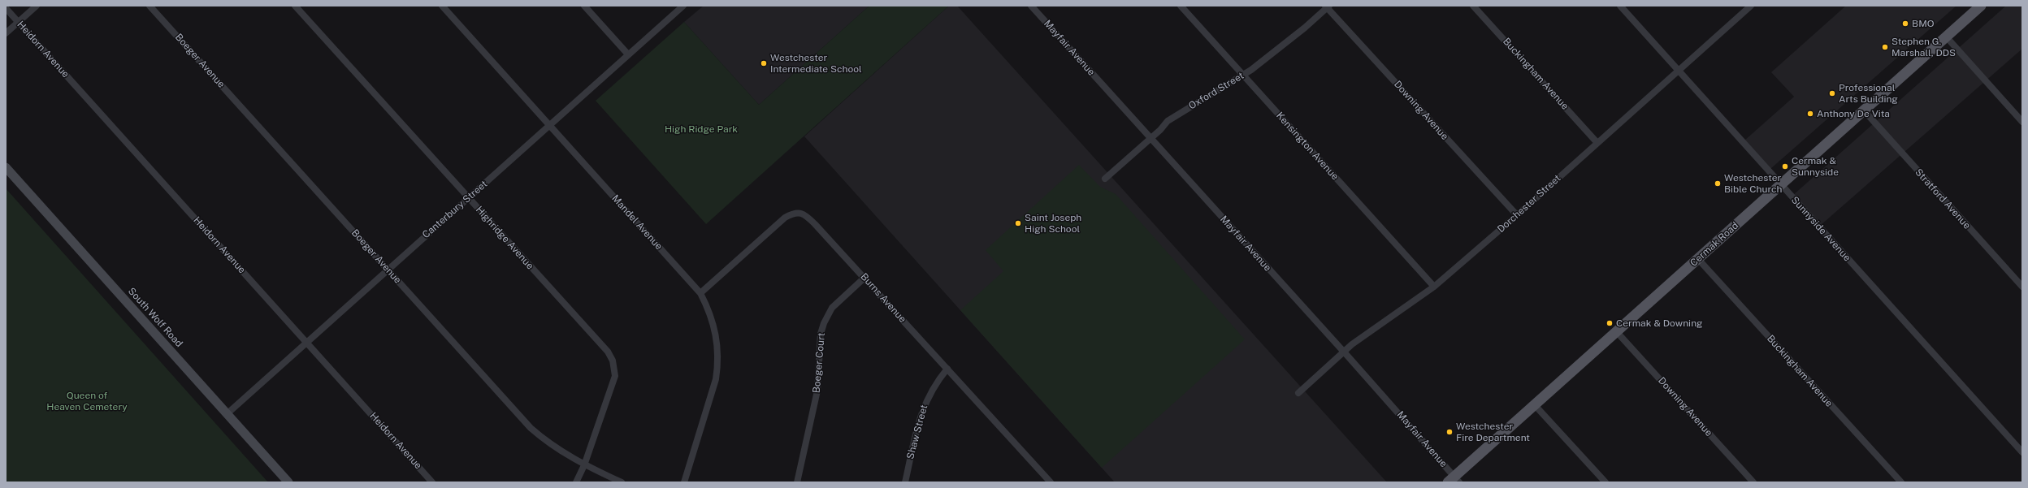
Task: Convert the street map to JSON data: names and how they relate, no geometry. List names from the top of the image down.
{
  "streets": {
    "main road": ["Cermak Road", "South Wolf Road"],
    "street": [
      "Mayfair Avenue",
      "Heidorn Avenue",
      "Boeger Avenue",
      "Buckingham Avenue",
      "Oxford Street",
      "Downing Avenue",
      "Kensington Avenue",
      "Stratford Avenue",
      "Dorchester Street",
      "Canterbury Street",
      "Mandel Avenue",
      "Sunnyside Avenue",
      "Highridge Avenue",
      "Burns Avenue",
      "Boeger Court",
      "Shaw Street"
    ]
  },
  "crossings": [
    ["Mayfair Avenue", "Oxford Street"],
    ["Mayfair Avenue", "Dorchester Street"],
    ["Mayfair Avenue", "Cermak Road"],
    ["Heidorn Avenue", "Canterbury Street"],
    ["Boeger Avenue", "Canterbury Street"],
    ["Boeger Avenue", "Highridge Avenue"],
    ["Buckingham Avenue", "Dorchester Street"],
    ["Buckingham Avenue", "Cermak Road"],
    ["Oxford Street", "Downing Avenue"],
    ["Oxford Street", "Kensington Avenue"],
    ["Downing Avenue", "Dorchester Street"],
    ["Downing Avenue", "Cermak Road"],
    ["Kensington Avenue", "Dorchester Street"],
    ["Stratford Avenue", "Cermak Road"],
    ["Dorchester Street", "Sunnyside Avenue"],
    ["Canterbury Street", "Mandel Avenue"],
    ["Canterbury Street", "Highridge Avenue"],
    ["Canterbury Street", "South Wolf Road"],
    ["Mandel Avenue", "Burns Avenue"],
    ["Sunnyside Avenue", "Cermak Road"],
    ["Burns Avenue", "Boeger Court"],
    ["Burns Avenue", "Shaw Street"]
  ],
  "parks": ["High Ridge Park", "Queen of Heaven Cemetery"],
  "places": [
    "BMO",
    "Stephen G. Marshall, DDS",
    "Westchester Intermediate School",
    "Professional Arts Building",
    "Anthony De Vita",
    "Cermak & Sunnyside",
    "Westchester Bible Church",
    "Saint Joseph High School",
    "Cermak & Downing",
    "Westchester Fire Department"
  ]
}
